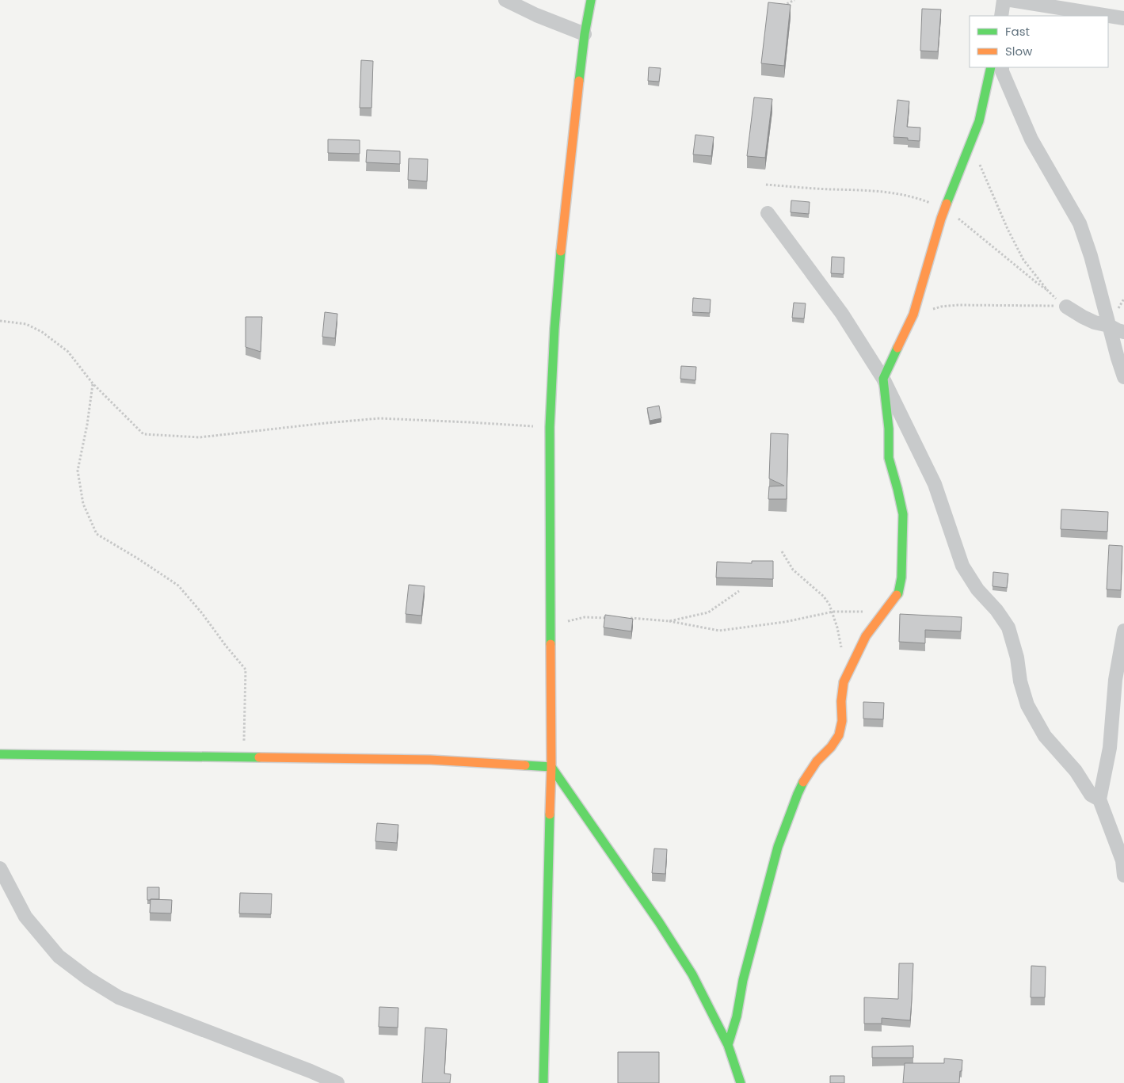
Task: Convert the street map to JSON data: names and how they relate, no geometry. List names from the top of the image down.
{
  "legend": ["Fast", "Slow"]
}
